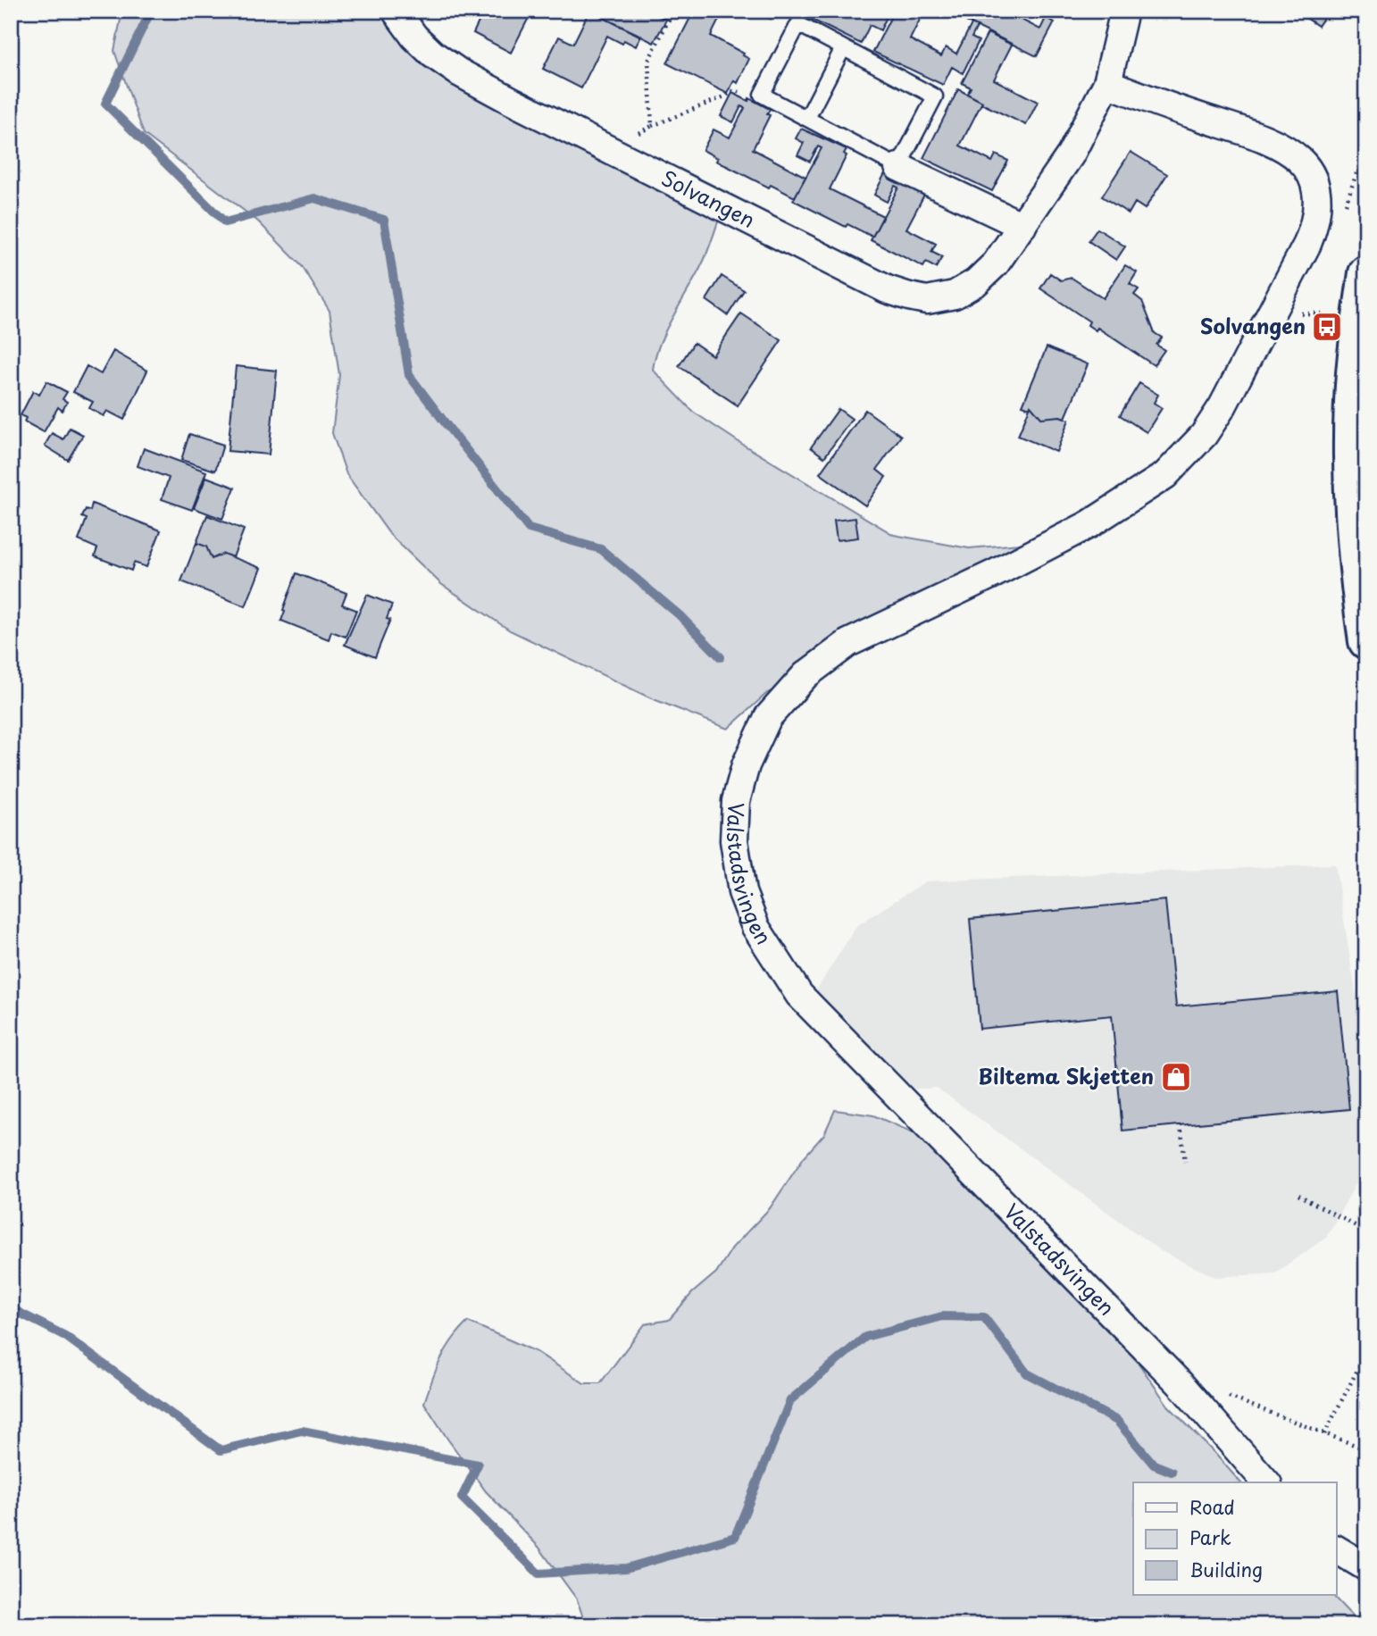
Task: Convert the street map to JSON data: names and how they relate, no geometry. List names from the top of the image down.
{
  "streets": {
    "street": ["Solvangen", "Valstadsvingen"]
  },
  "crossings": [
    ["Solvangen", "Valstadsvingen"]
  ],
  "places": {
    "bus stop": ["Solvangen"],
    "shop": ["Biltema Skjetten"]
  },
  "legend": ["Road", "Park", "Building"]
}
